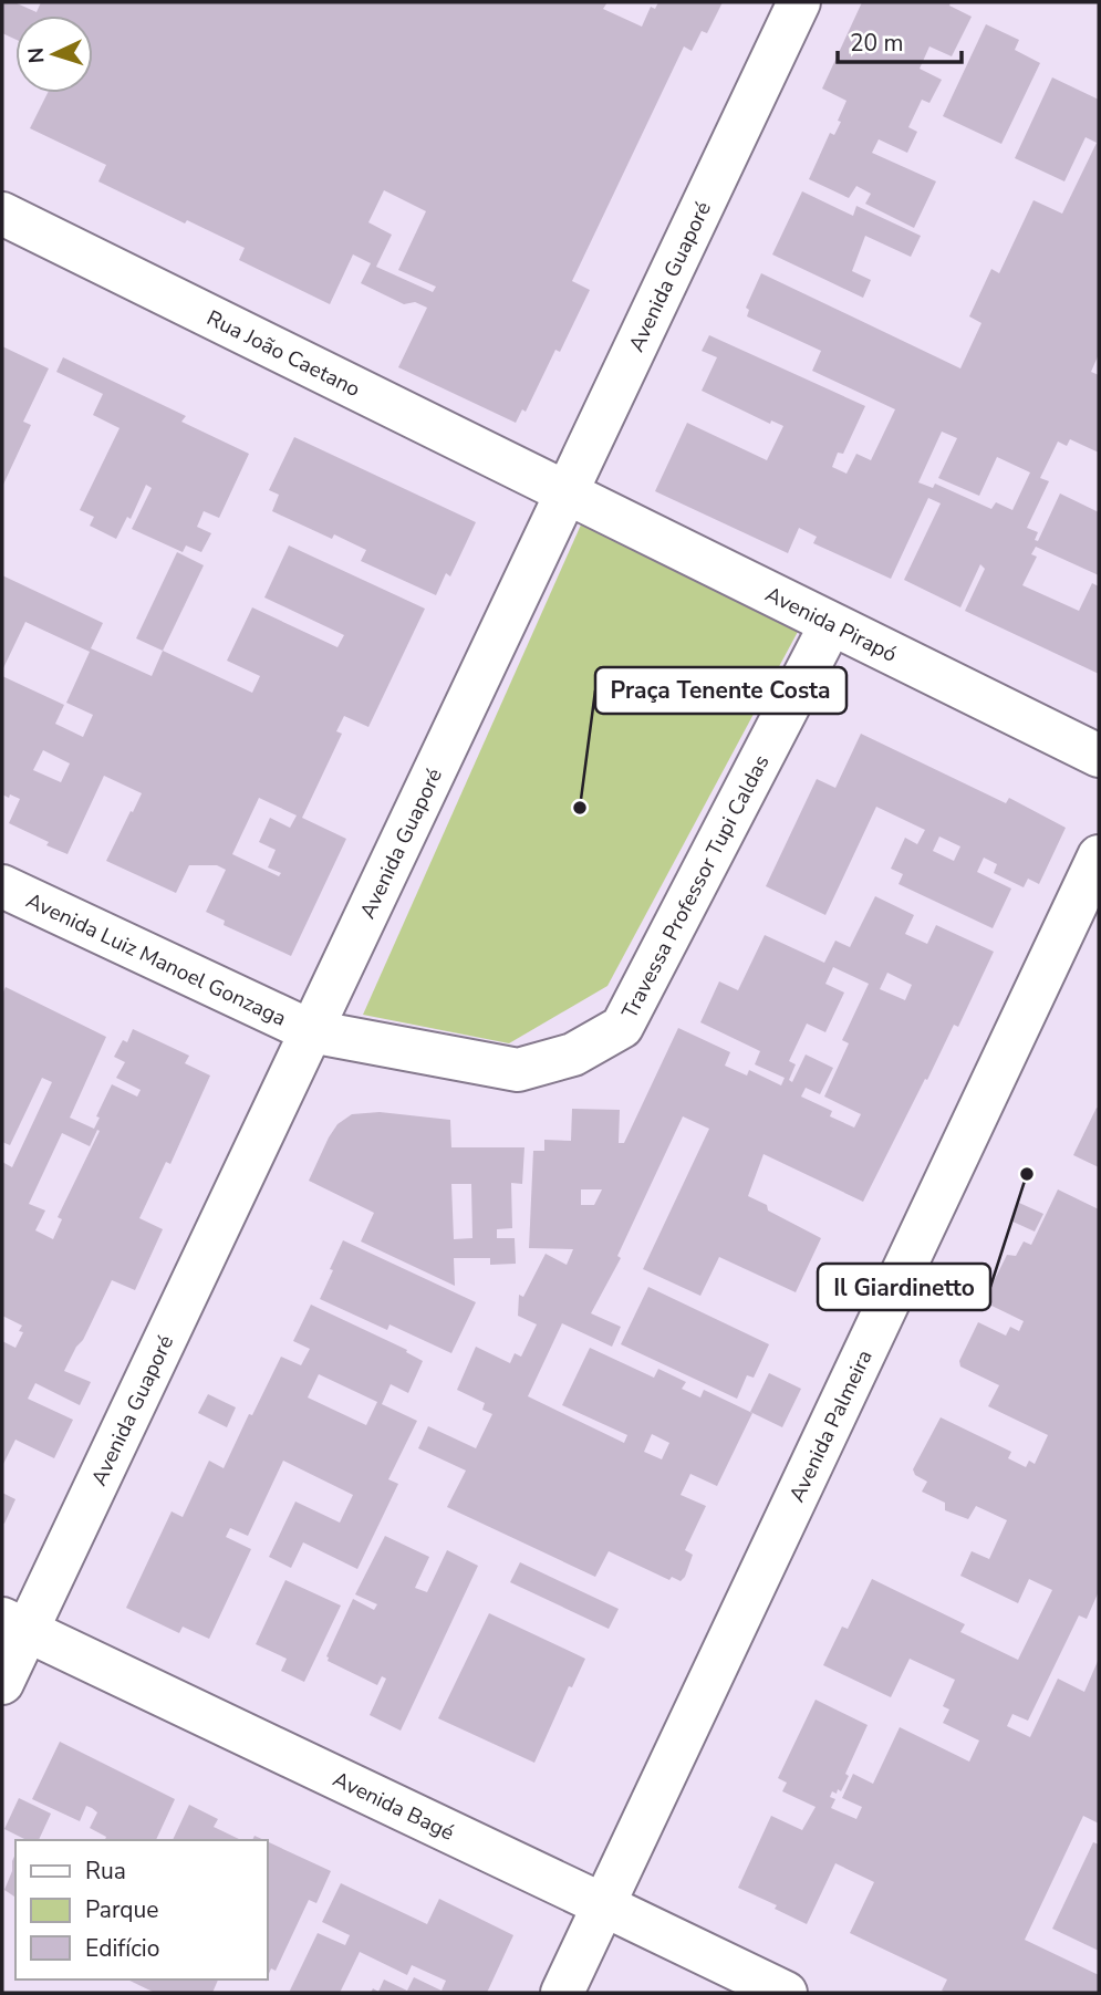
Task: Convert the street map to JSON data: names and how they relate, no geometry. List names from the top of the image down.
{
  "streets": {
    "street": [
      "Avenida Guaporé",
      "Rua João Caetano",
      "Avenida Pirapó",
      "Travessa Professor Tupi Caldas",
      "Avenida Luiz Manoel Gonzaga",
      "Avenida Palmeira",
      "Avenida Bagé"
    ]
  },
  "crossings": [
    ["Avenida Guaporé", "Rua João Caetano"],
    ["Avenida Guaporé", "Avenida Pirapó"],
    ["Avenida Guaporé", "Travessa Professor Tupi Caldas"],
    ["Avenida Guaporé", "Avenida Luiz Manoel Gonzaga"],
    ["Avenida Guaporé", "Avenida Bagé"],
    ["Rua João Caetano", "Avenida Pirapó"],
    ["Avenida Pirapó", "Travessa Professor Tupi Caldas"],
    ["Travessa Professor Tupi Caldas", "Avenida Luiz Manoel Gonzaga"],
    ["Avenida Palmeira", "Avenida Bagé"]
  ],
  "places": ["Praça Tenente Costa", "Il Giardinetto"],
  "legend": ["Rua", "Parque", "Edifício"],
  "scale_bar": "20 m",
  "north": "left"
}
